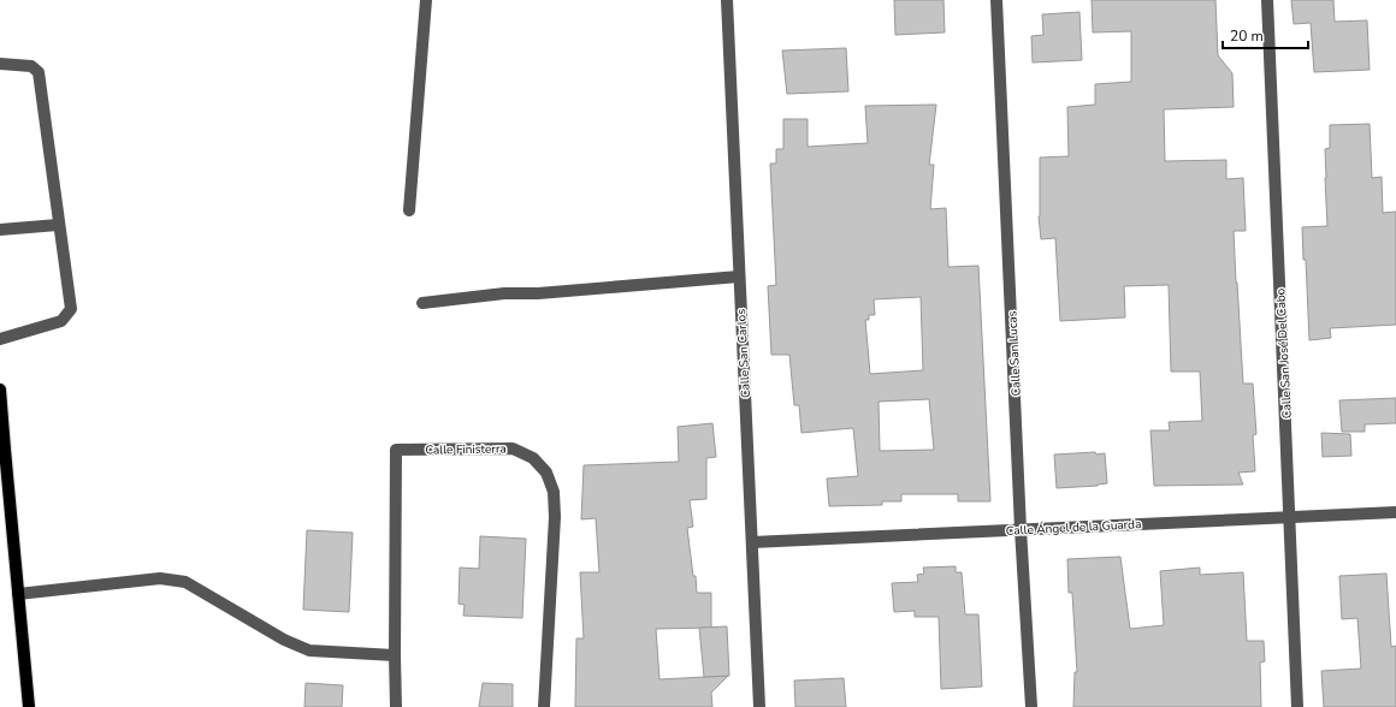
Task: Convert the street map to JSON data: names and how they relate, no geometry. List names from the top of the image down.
{
  "streets": {
    "street": [
      "Calle San Carlos",
      "Calle San Lucas",
      "Calle San José Del Cabo",
      "Calle Finisterra",
      "Calle Ángel de la Guarda"
    ]
  },
  "crossings": [
    ["Calle San Carlos", "Calle Ángel de la Guarda"],
    ["Calle San Lucas", "Calle Ángel de la Guarda"],
    ["Calle San José Del Cabo", "Calle Ángel de la Guarda"]
  ],
  "scale_bar": "20 m"
}
